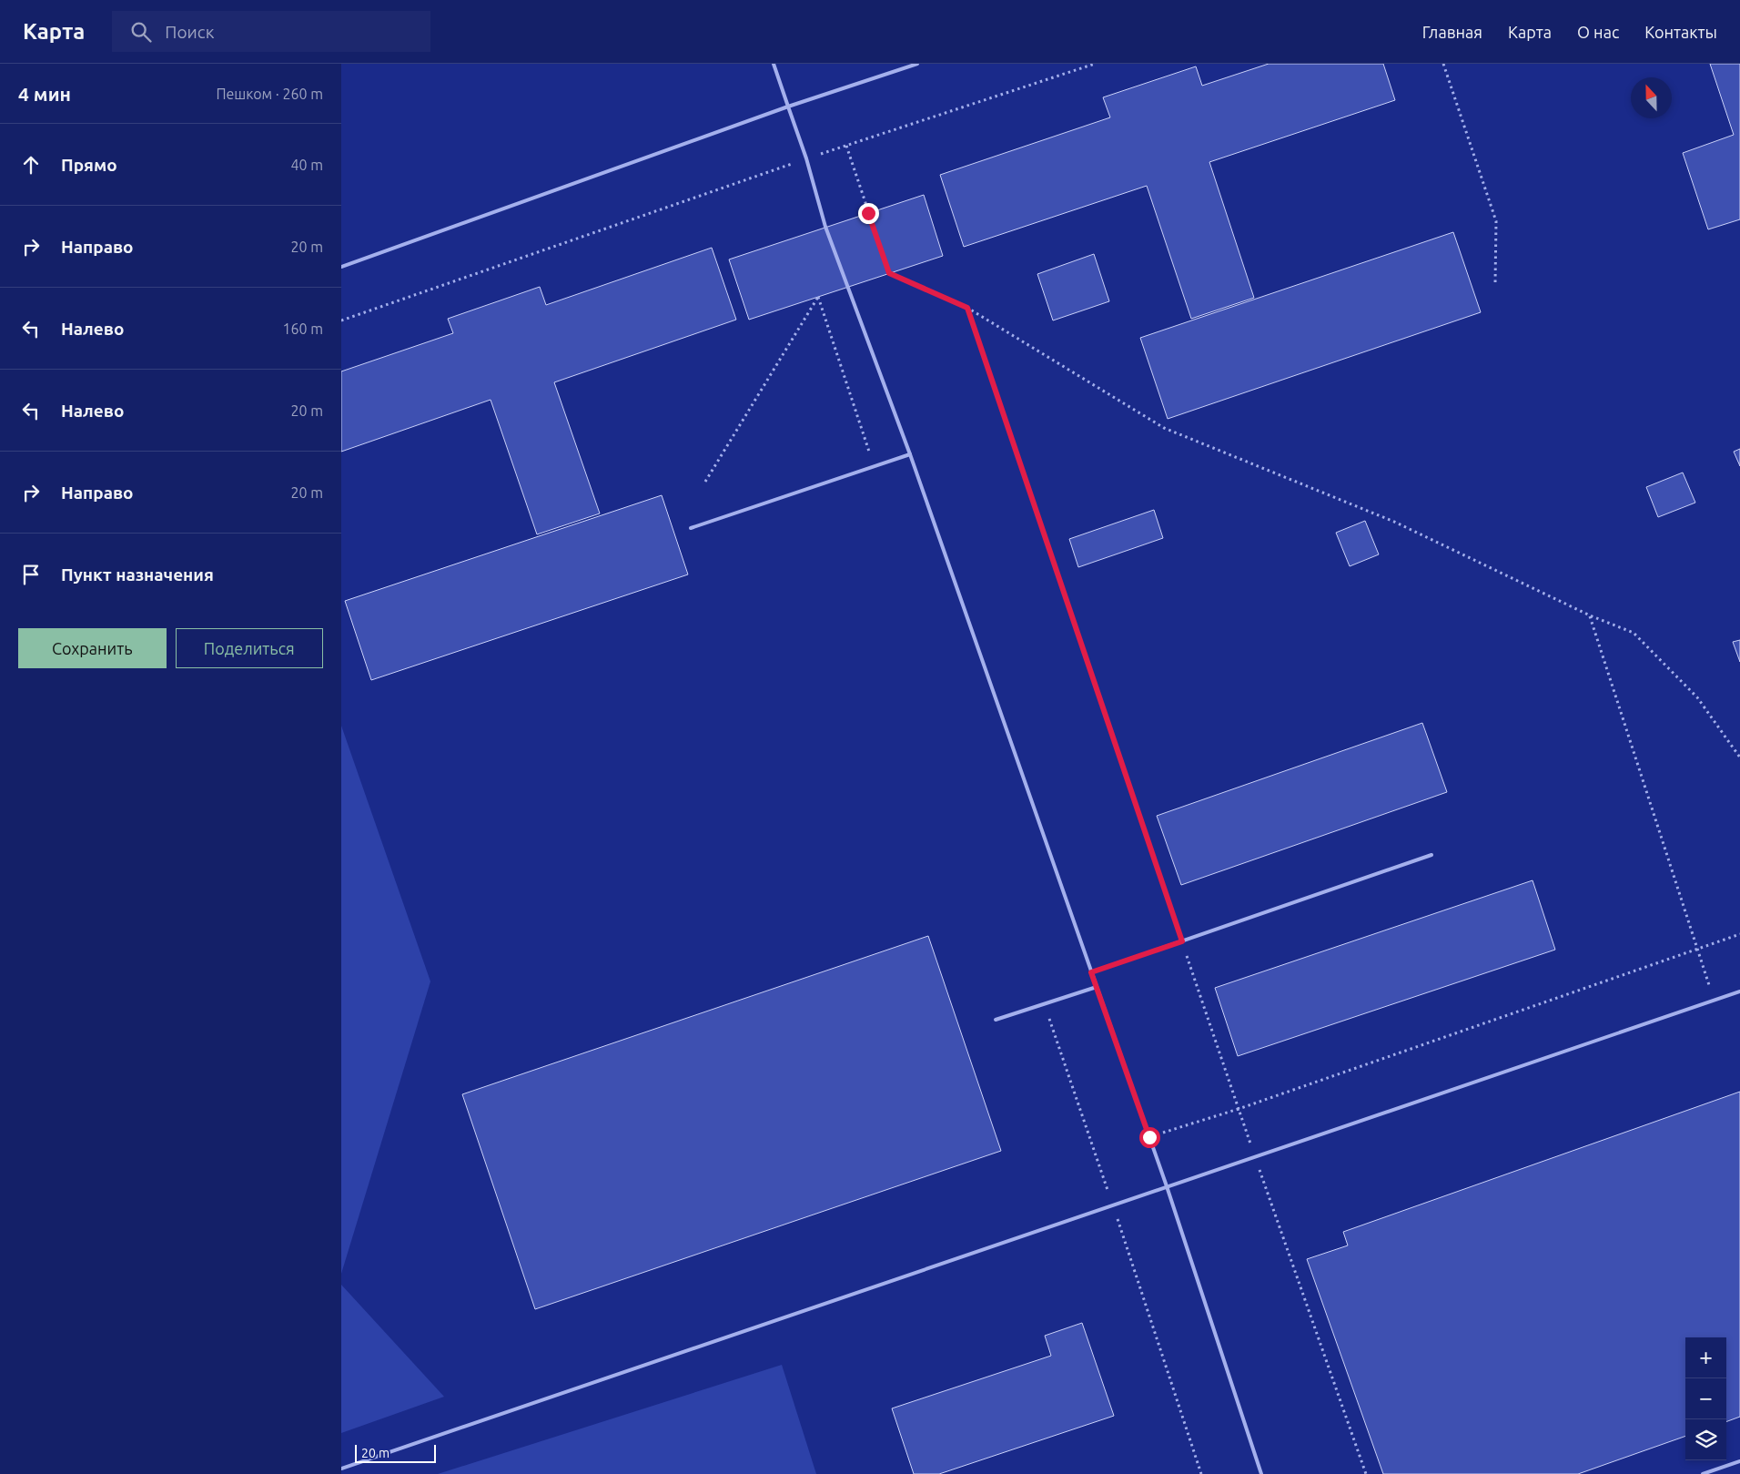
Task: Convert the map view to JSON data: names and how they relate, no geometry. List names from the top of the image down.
{
  "scale_bar": "20 m",
  "north": "top",
  "page": {
    "header": "Карта",
    "search": "Поиск",
    "nav": [
      "Главная",
      "Карта",
      "О нас",
      "Контакты"
    ],
    "heading": ["4 мин", "Пешком · 260 m"],
    "list": [
      ["Прямо", "40 m"],
      ["Направо", "20 m"],
      ["Налево", "160 m"],
      ["Налево", "20 m"],
      ["Направо", "20 m"],
      "Пункт назначения"
    ],
    "buttons": ["Сохранить", "Поделиться"],
    "map_buttons": ["+", "−"],
    "scale": "20 m"
  }
}
